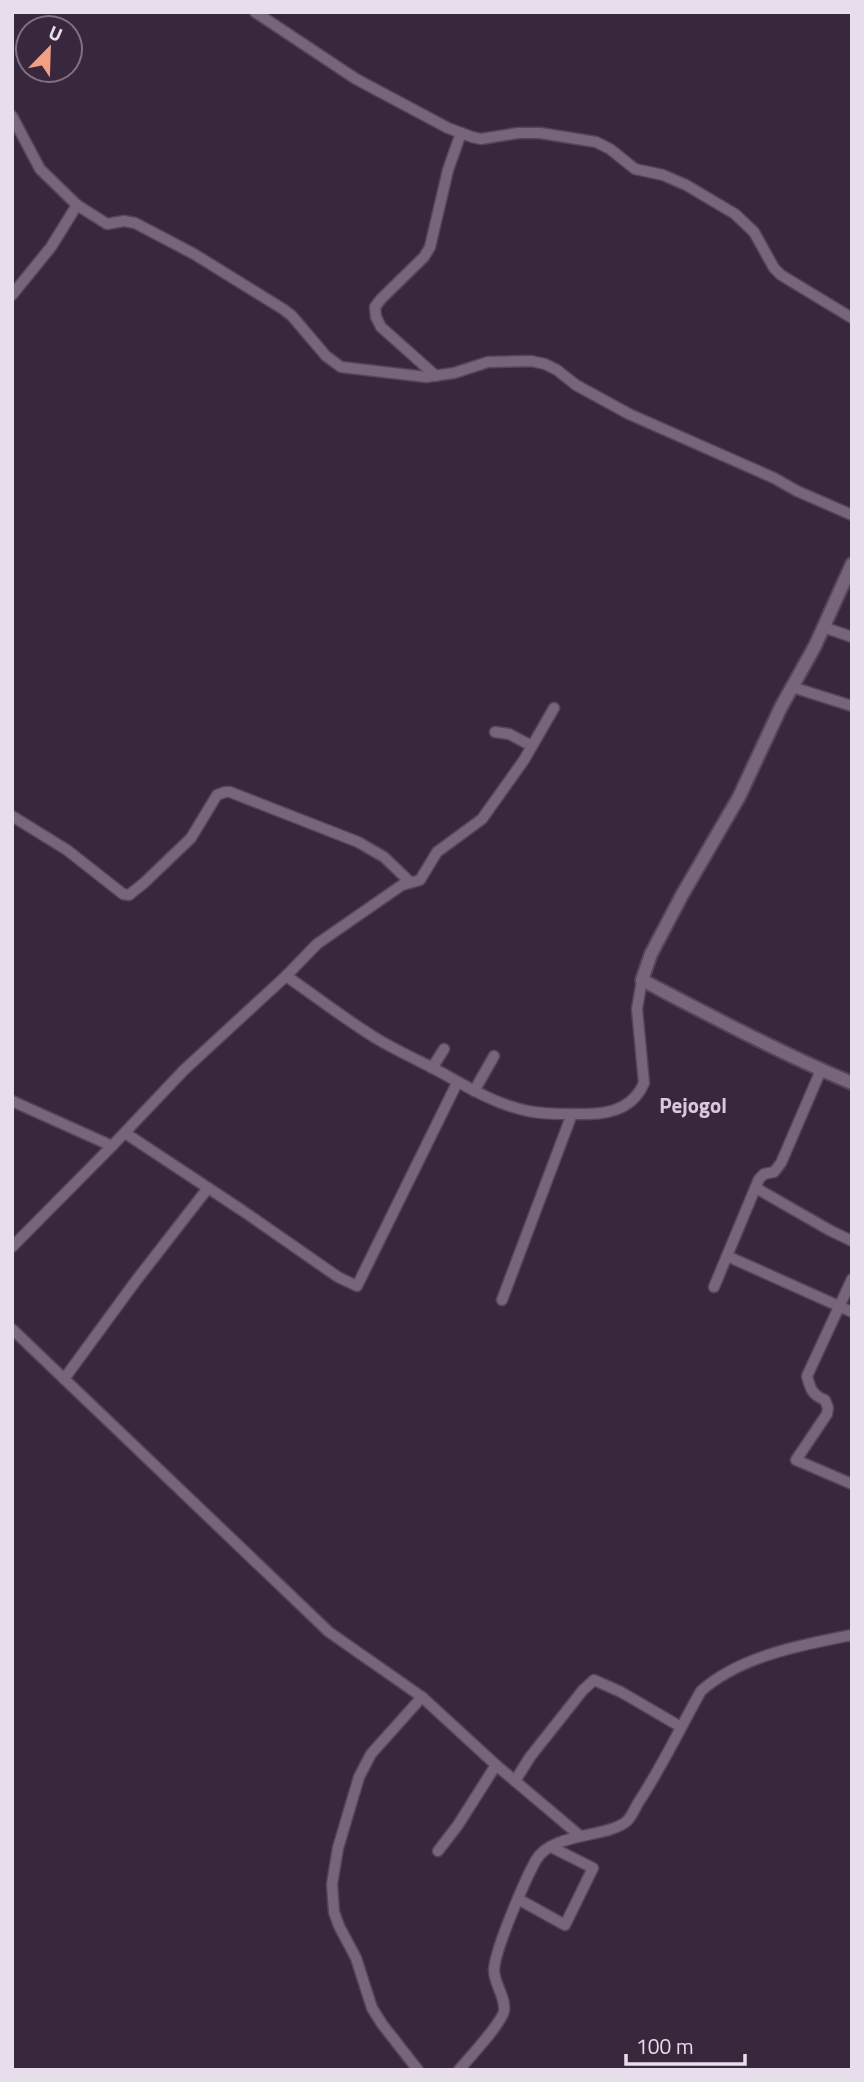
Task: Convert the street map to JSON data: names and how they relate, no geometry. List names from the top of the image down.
{
  "districts": ["Pejogol"],
  "scale_bar": "100 m",
  "north": "top right"
}
